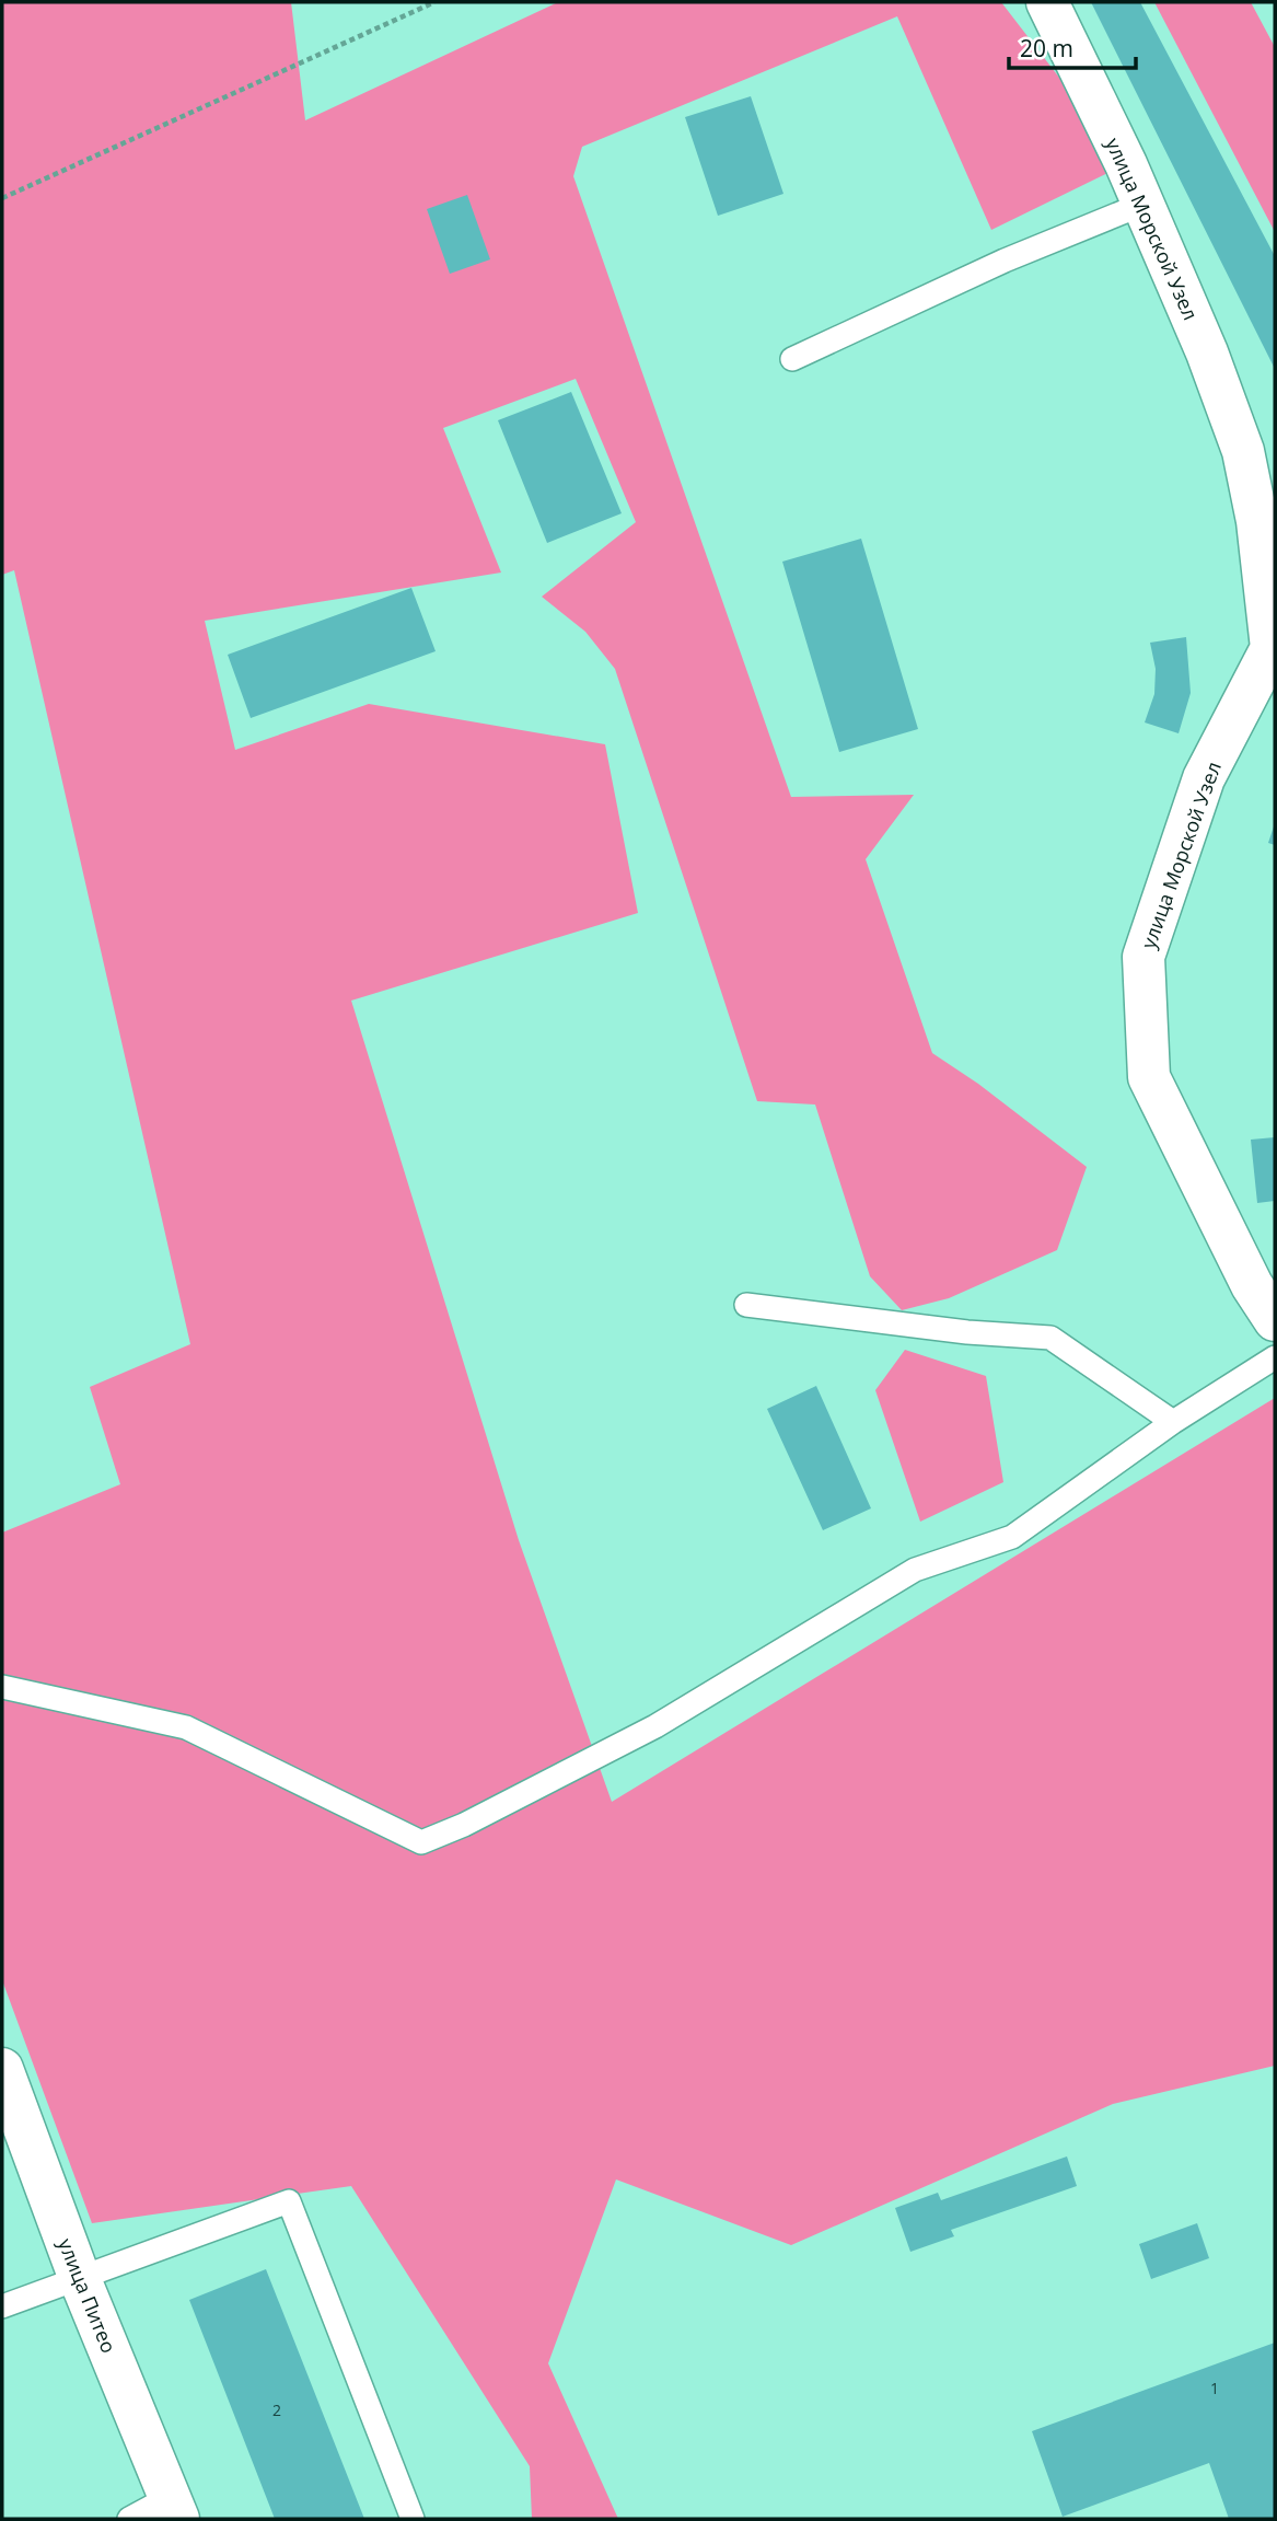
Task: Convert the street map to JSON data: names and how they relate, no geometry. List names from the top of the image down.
{
  "streets": {
    "street": ["улица Морской Узел", "улица Питео"]
  },
  "house_numbers": ["1", "2"],
  "scale_bar": "20 m"
}
